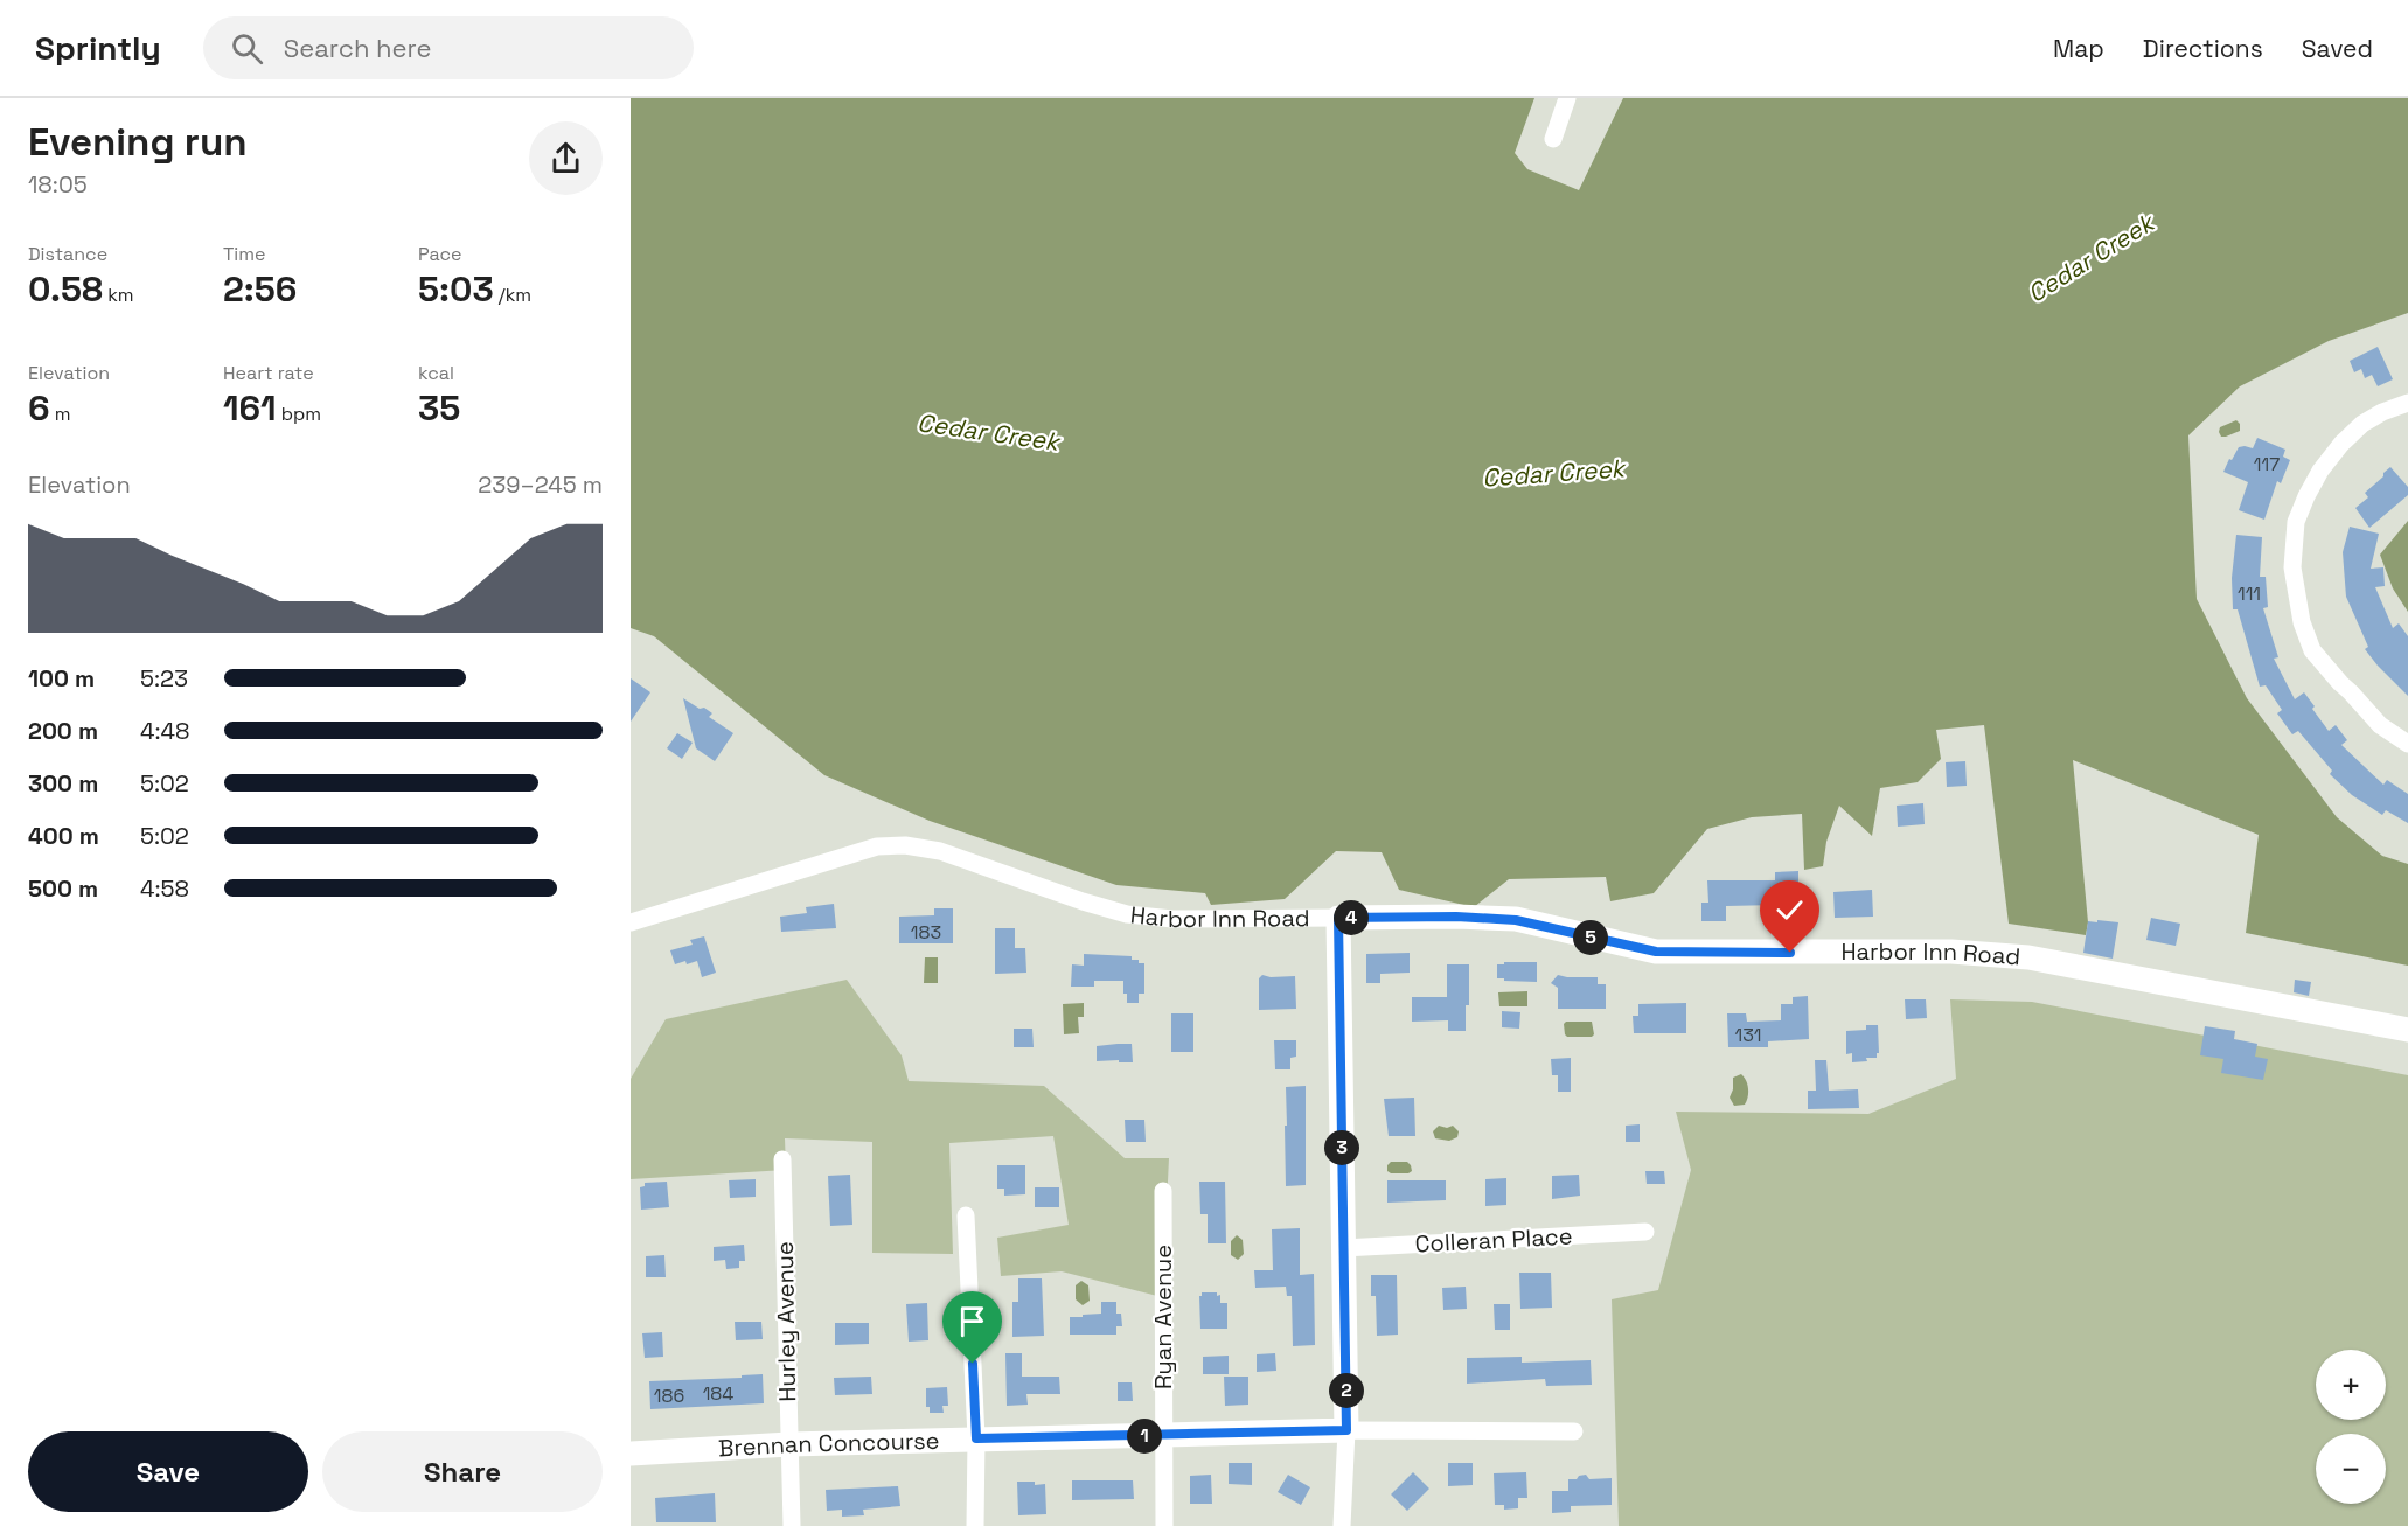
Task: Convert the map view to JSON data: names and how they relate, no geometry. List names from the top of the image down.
{
  "streets": {
    "main road": ["Harbor Inn Road", "Brennan Concourse"],
    "street": ["Colleran Place", "Ryan Avenue", "Hurley Avenue"]
  },
  "crossings": [
    ["Ryan Avenue", "Brennan Concourse"],
    ["Hurley Avenue", "Brennan Concourse"]
  ],
  "water": ["Cedar Creek"],
  "house_numbers": [
    "117",
    "111",
    "183",
    "131",
    "184",
    "186"
  ],
  "page": {
    "header": "Sprintly",
    "search": "Search here",
    "nav": ["Map", "Directions", "Saved"],
    "heading": ["Evening run", "18:05"],
    "stats": [
      ["Distance", "0.58 km"],
      ["Time", "2:56"],
      ["Pace", "5:03 /km"],
      ["Elevation", "6 m"],
      ["Heart rate", "161 bpm"],
      ["kcal", "35"]
    ],
    "chart": ["Elevation", "239–245 m"],
    "list": [
      {
        "name": "100 m",
        "note": "5:23"
      },
      {
        "name": "200 m",
        "note": "4:48"
      },
      {
        "name": "300 m",
        "note": "5:02"
      },
      {
        "name": "400 m",
        "note": "5:02"
      },
      {
        "name": "500 m",
        "note": "4:58"
      }
    ],
    "pins": [
      "4",
      "5",
      "3",
      "2",
      "1"
    ],
    "map_buttons": ["+", "−"],
    "buttons": ["Save", "Share"]
  }
}
